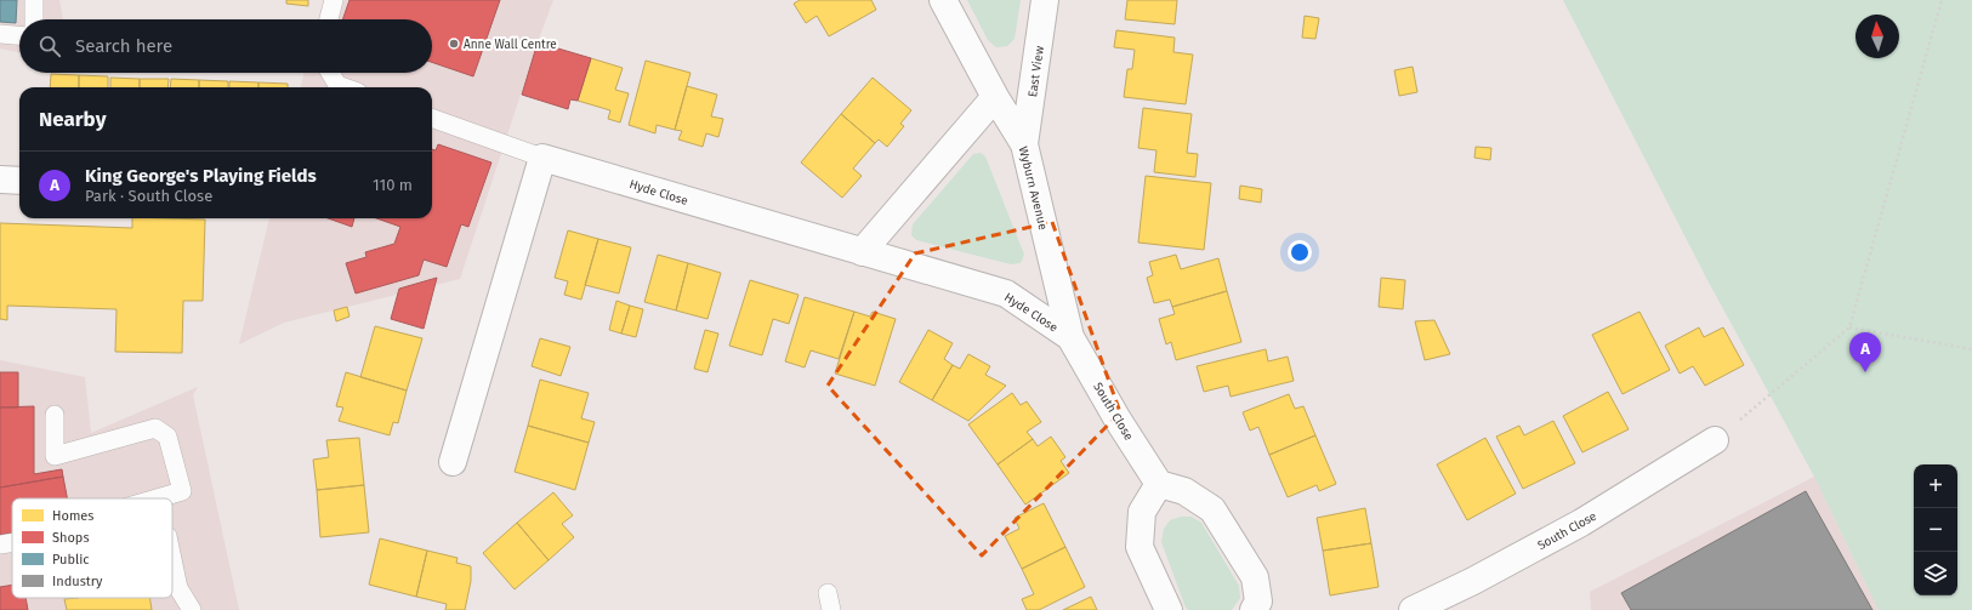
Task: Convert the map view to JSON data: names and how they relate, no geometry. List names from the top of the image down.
{
  "streets": {
    "street": [
      "East View",
      "Wyburn Avenue",
      "Hyde Close",
      "South Close"
    ]
  },
  "crossings": [
    ["East View", "Wyburn Avenue"],
    ["Wyburn Avenue", "Hyde Close"],
    ["Wyburn Avenue", "South Close"],
    ["Hyde Close", "South Close"]
  ],
  "places": ["Anne Wall Centre"],
  "legend": [
    "Homes",
    "Shops",
    "Public",
    "Industry"
  ],
  "north": "top",
  "page": {
    "search": "Search here",
    "heading": "Nearby",
    "list": [
      {
        "mark": "A",
        "name": "King George's Playing Fields",
        "note": "Park · South Close",
        "value": "110 m"
      }
    ],
    "pins": "A",
    "map_buttons": ["+", "−"]
  }
}
